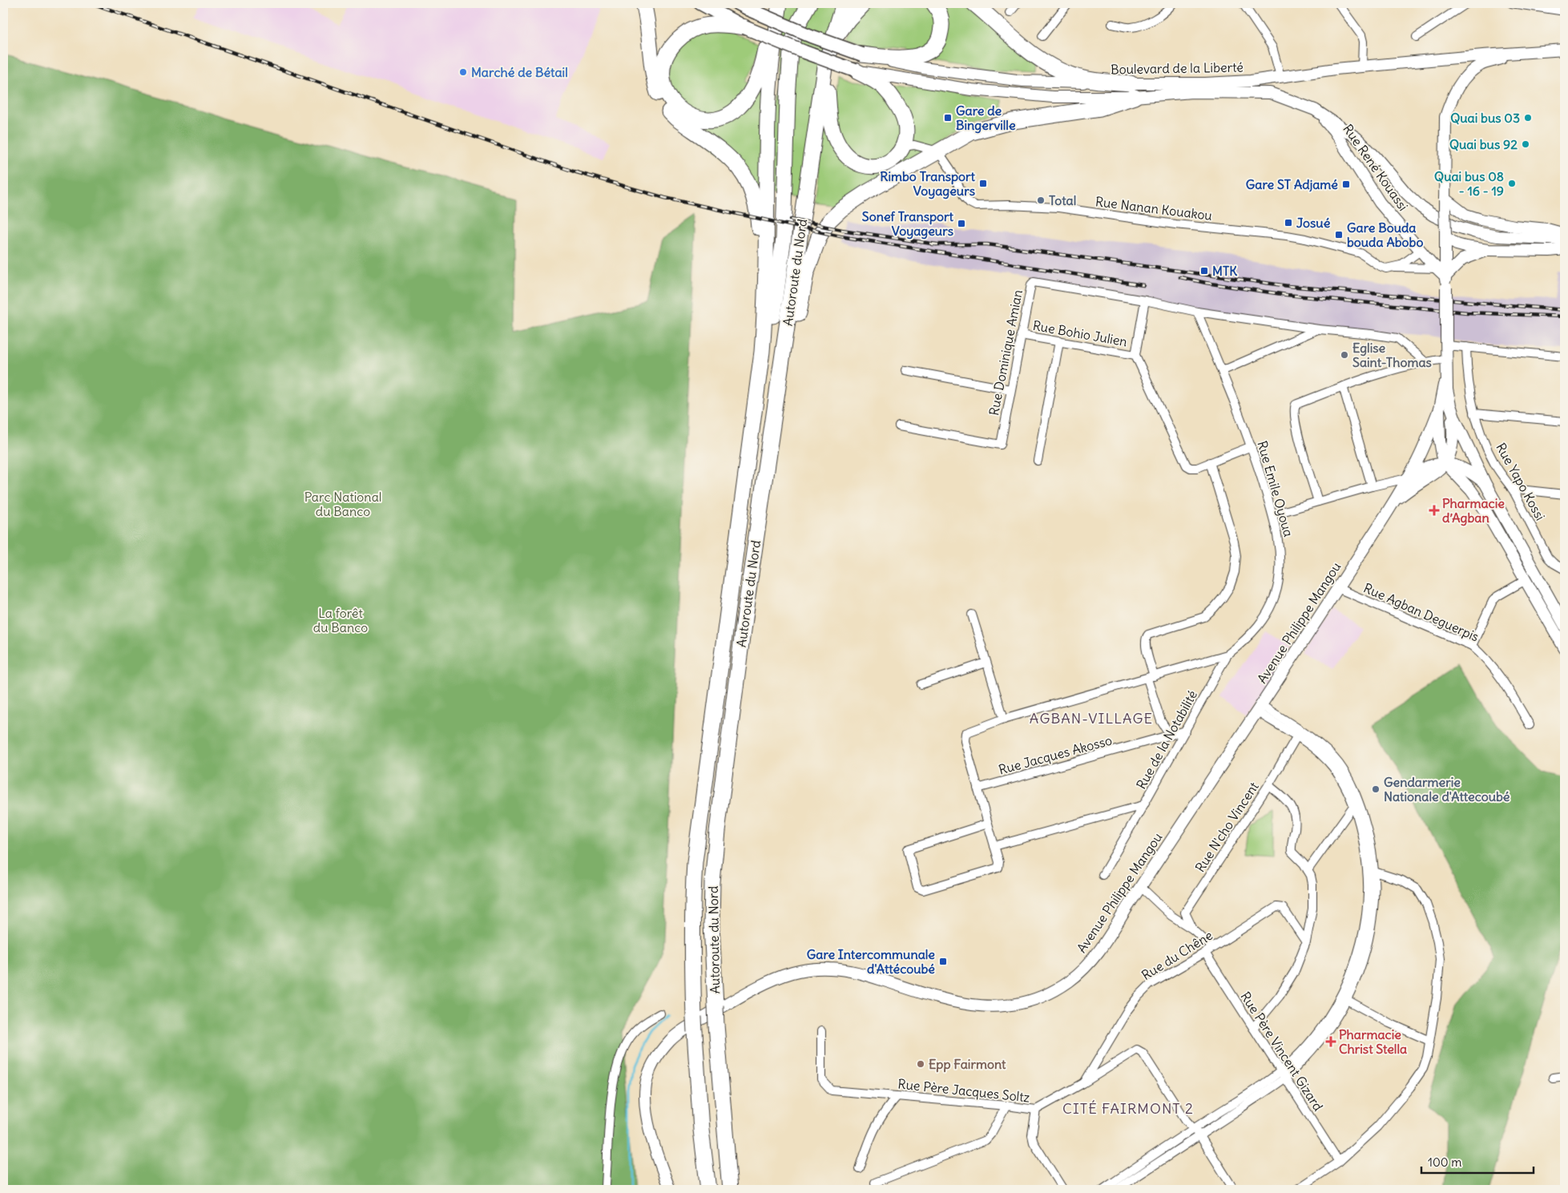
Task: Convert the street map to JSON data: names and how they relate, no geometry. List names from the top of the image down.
{
  "streets": {
    "highway": ["Autoroute du Nord"],
    "main road": ["Boulevard de la Liberté", "Rue René Kouassi", "Avenue Philippe Mangou"],
    "street": [
      "Rue Nanan Kouakou",
      "Rue Bohio Julien",
      "Rue Dominique Amian",
      "Rue Yapo Kossi",
      "Rue Emile Oyoua",
      "Rue Agban Deguerpis",
      "Rue de la Notabilité",
      "Rue Jacques Akosso",
      "Rue N'cho Vincent",
      "Rue du Chêne",
      "Rue Père Vincent Gizard",
      "Rue Père Jacques Soltz"
    ]
  },
  "crossings": [
    ["Rue René Kouassi", "Rue Nanan Kouakou"],
    ["Rue Bohio Julien", "Rue Dominique Amian"],
    ["Rue Emile Oyoua", "Rue de la Notabilité"],
    ["Rue Emile Oyoua", "Rue Jacques Akosso"],
    ["Rue Agban Deguerpis", "Avenue Philippe Mangou"],
    ["Rue de la Notabilité", "Rue Jacques Akosso"],
    ["Rue du Chêne", "Rue Père Vincent Gizard"],
    ["Rue du Chêne", "Rue Père Jacques Soltz"]
  ],
  "districts": ["AGBAN-VILLAGE", "CITÉ FAIRMONT 2"],
  "parks": ["Parc National du Banco", "La forêt du Banco"],
  "places": {
    "other": [
      "Marché de Bétail",
      "Quai bus 03",
      "Quai bus 92",
      "Quai bus 08 - 16 - 19",
      "Total",
      "Eglise Saint-Thomas",
      "Gendarmerie Nationale d'Attecoubé",
      "Epp Fairmont"
    ],
    "transit": [
      "Gare de Bingerville",
      "Rimbo Transport Voyageurs",
      "Gare ST Adjamé",
      "Josué",
      "Sonef Transport Voyageurs",
      "Gare Bouda bouda Abobo",
      "MTK",
      "Gare Intercommunale d'Attécoubé"
    ],
    "health": ["Pharmacie d’Agban", "Pharmacie Christ Stella"]
  },
  "scale_bar": "100 m"
}
